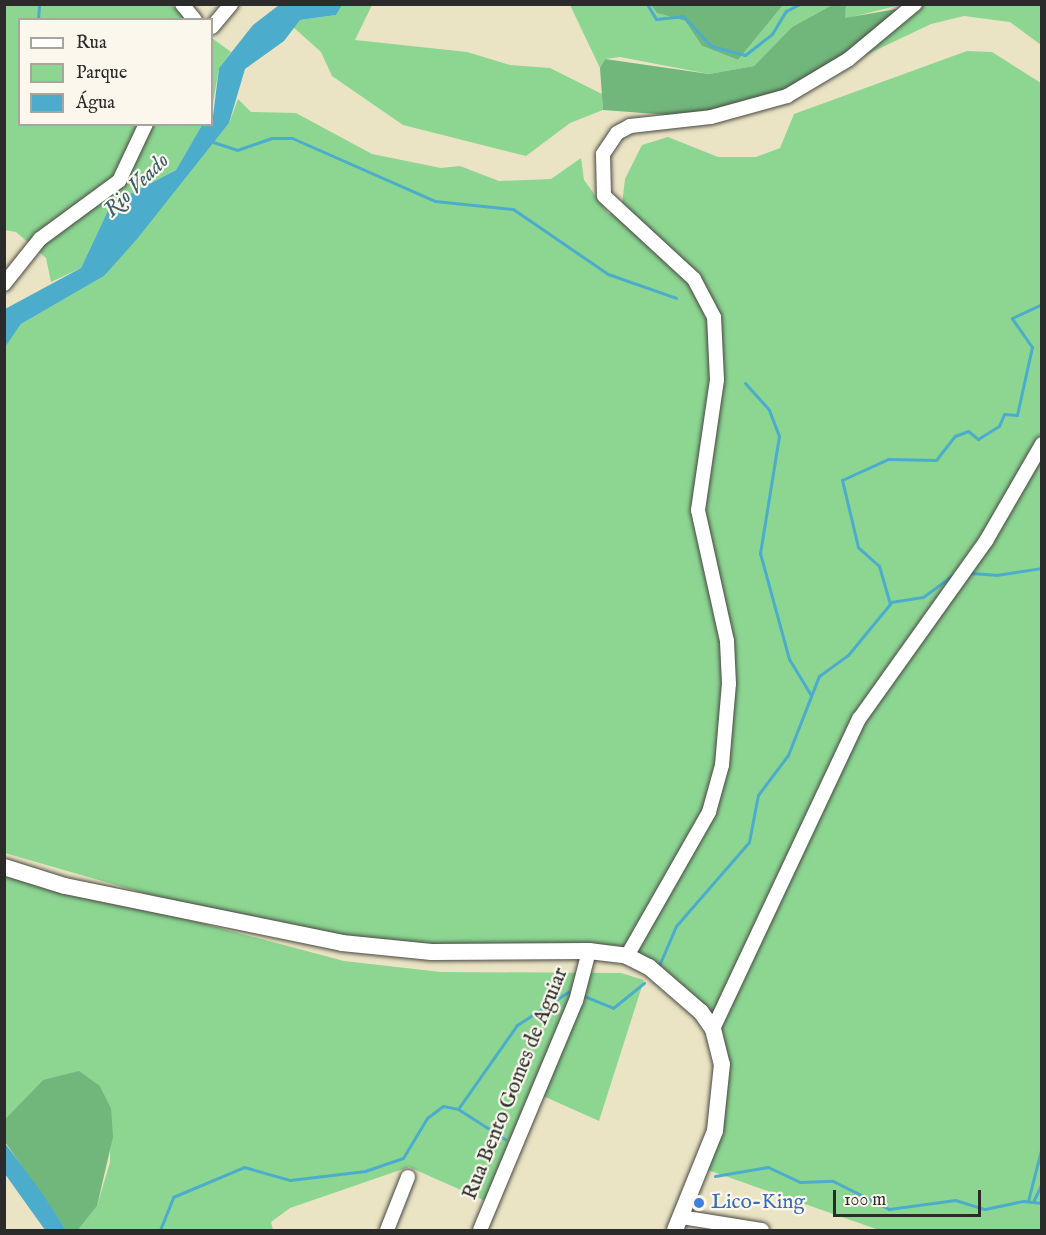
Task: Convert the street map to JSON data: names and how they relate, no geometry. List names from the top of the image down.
{
  "streets": {
    "street": ["Rua Bento Gomes de Aguiar"]
  },
  "water": ["Rio Veado"],
  "places": ["Lico-King"],
  "legend": ["Rua", "Parque", "Água"],
  "scale_bar": "100 m"
}
